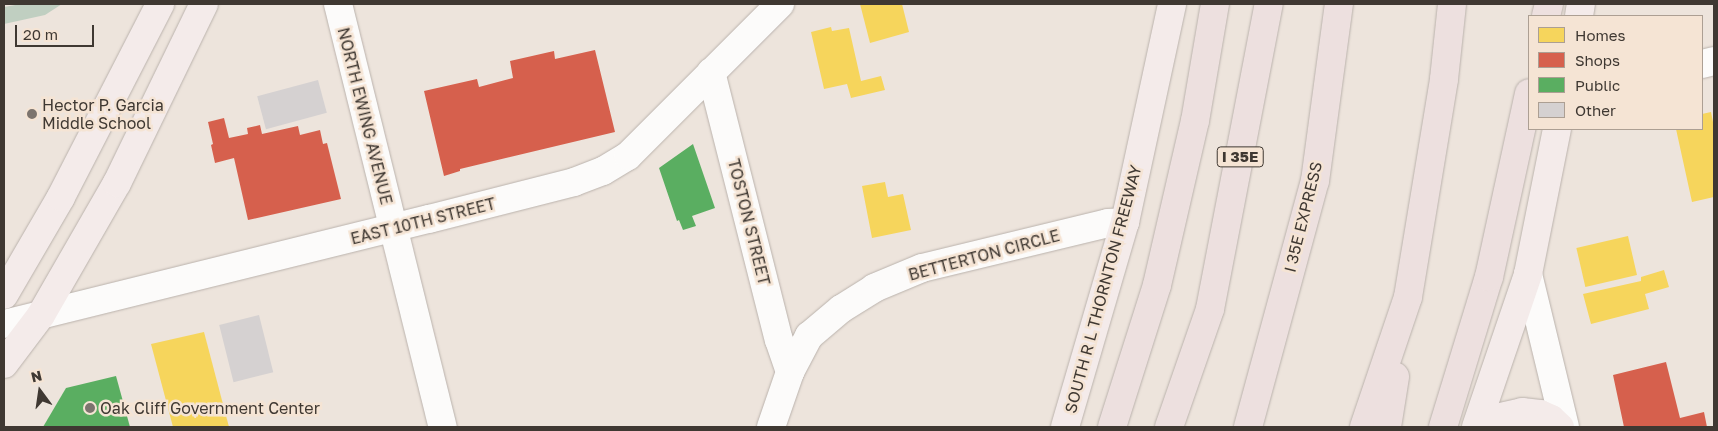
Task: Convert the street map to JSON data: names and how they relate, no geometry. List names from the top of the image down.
{
  "streets": {
    "highway": ["I 35E", "I 35E EXPRESS"],
    "main road": ["SOUTH R L THORNTON FREEWAY"],
    "street": [
      "NORTH EWING AVENUE",
      "EAST 10TH STREET",
      "TOSTON STREET",
      "BETTERTON CIRCLE"
    ]
  },
  "crossings": [
    ["NORTH EWING AVENUE", "EAST 10TH STREET"],
    ["EAST 10TH STREET", "TOSTON STREET"],
    ["TOSTON STREET", "BETTERTON CIRCLE"],
    ["BETTERTON CIRCLE", "SOUTH R L THORNTON FREEWAY"]
  ],
  "places": ["Hector P. Garcia Middle School", "Oak Cliff Government Center"],
  "legend": [
    "Homes",
    "Shops",
    "Public",
    "Other"
  ],
  "scale_bar": "20 m",
  "north": "top"
}
